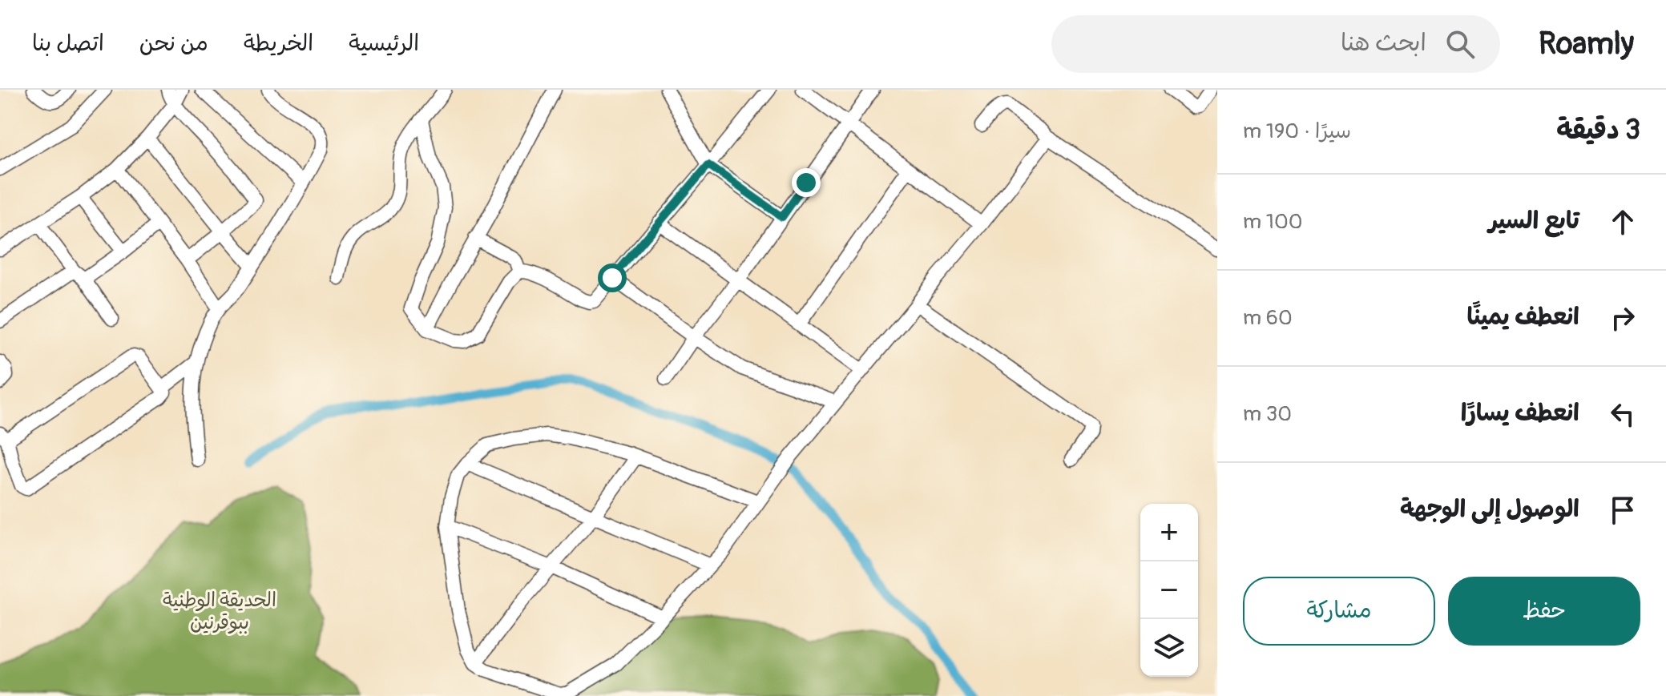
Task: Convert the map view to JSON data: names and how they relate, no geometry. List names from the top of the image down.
{
  "parks": ["الحديقة الوطنية ببوقرنين"],
  "page": {
    "header": "Roamly",
    "search": "ابحث هنا",
    "nav": [
      "الرئيسية",
      "الخريطة",
      "من نحن",
      "اتصل بنا"
    ],
    "heading": ["3 دقيقة", "سيرًا · 190 m"],
    "list": [
      ["تابع السير", "100 m"],
      ["انعطف يمينًا", "60 m"],
      ["انعطف يسارًا", "30 m"],
      "الوصول إلى الوجهة"
    ],
    "map_buttons": ["+", "−"],
    "buttons": ["حفظ", "مشاركة"]
  }
}
